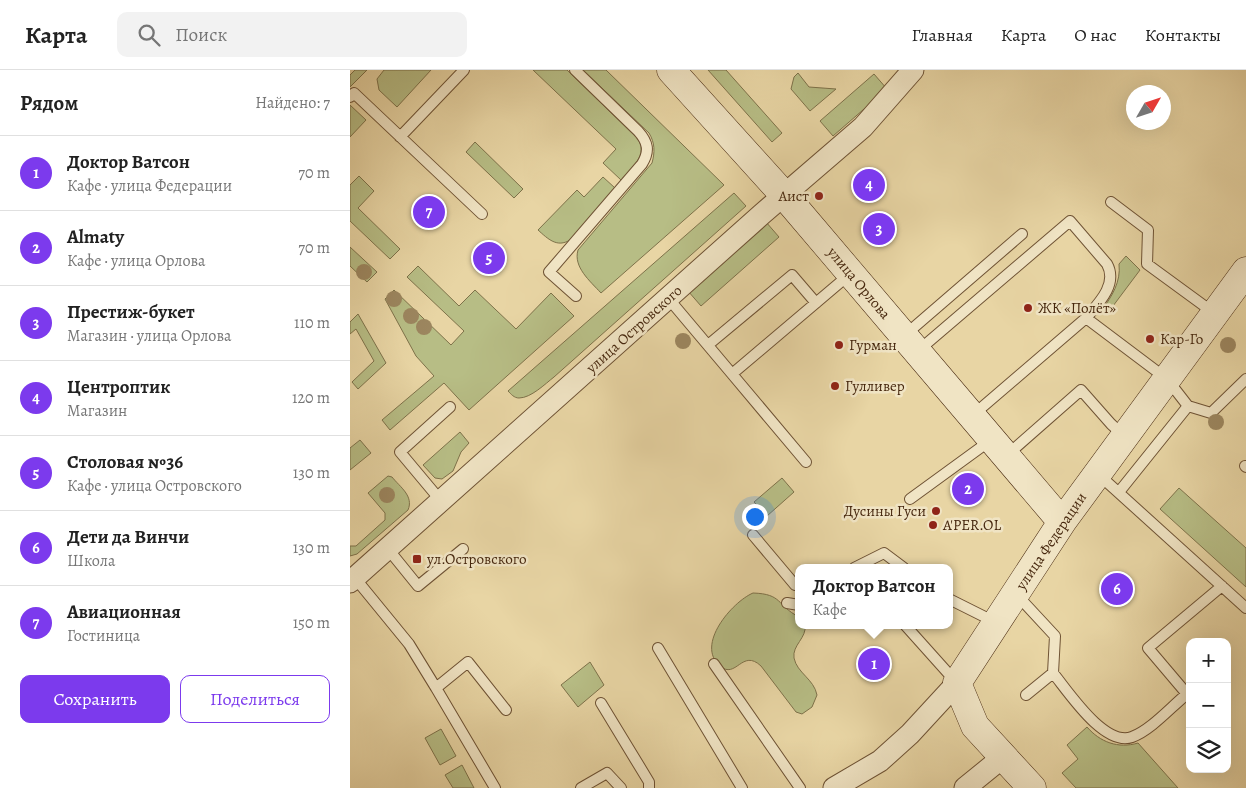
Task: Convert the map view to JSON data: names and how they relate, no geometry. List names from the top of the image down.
{
  "streets": {
    "main road": ["улица Орлова", "улица Федерации"],
    "street": ["улица Островского"]
  },
  "crossings": [
    ["улица Орлова", "улица Островского"],
    ["улица Орлова", "улица Федерации"]
  ],
  "places": {
    "other": [
      "Аист",
      "ЖК «Полёт»",
      "Кар-Го",
      "Гурман",
      "Гулливер",
      "Дусины Гуси",
      "A'PER.OL"
    ],
    "transit": ["ул.Островского"]
  },
  "north": "top right",
  "page": {
    "header": "Карта",
    "search": "Поиск",
    "nav": [
      "Главная",
      "Карта",
      "О нас",
      "Контакты"
    ],
    "heading": ["Рядом", "Найдено: 7"],
    "list": [
      {
        "mark": "1",
        "name": "Доктор Ватсон",
        "note": "Кафе · улица Федерации",
        "value": "70 m"
      },
      {
        "mark": "2",
        "name": "Almaty",
        "note": "Кафе · улица Орлова",
        "value": "70 m"
      },
      {
        "mark": "3",
        "name": "Престиж-букет",
        "note": "Магазин · улица Орлова",
        "value": "110 m"
      },
      {
        "mark": "4",
        "name": "Центроптик",
        "note": "Магазин",
        "value": "120 m"
      },
      {
        "mark": "5",
        "name": "Столовая №36",
        "note": "Кафе · улица Островского",
        "value": "130 m"
      },
      {
        "mark": "6",
        "name": "Дети да Винчи",
        "note": "Школа",
        "value": "130 m"
      },
      {
        "mark": "7",
        "name": "Авиационная",
        "note": "Гостиница",
        "value": "150 m"
      }
    ],
    "pins": [
      "4",
      "7",
      "3",
      "5",
      "2",
      "6",
      "1"
    ],
    "popup": ["Доктор Ватсон", "Кафе"],
    "map_buttons": ["+", "−"],
    "buttons": ["Сохранить", "Поделиться"]
  }
}
